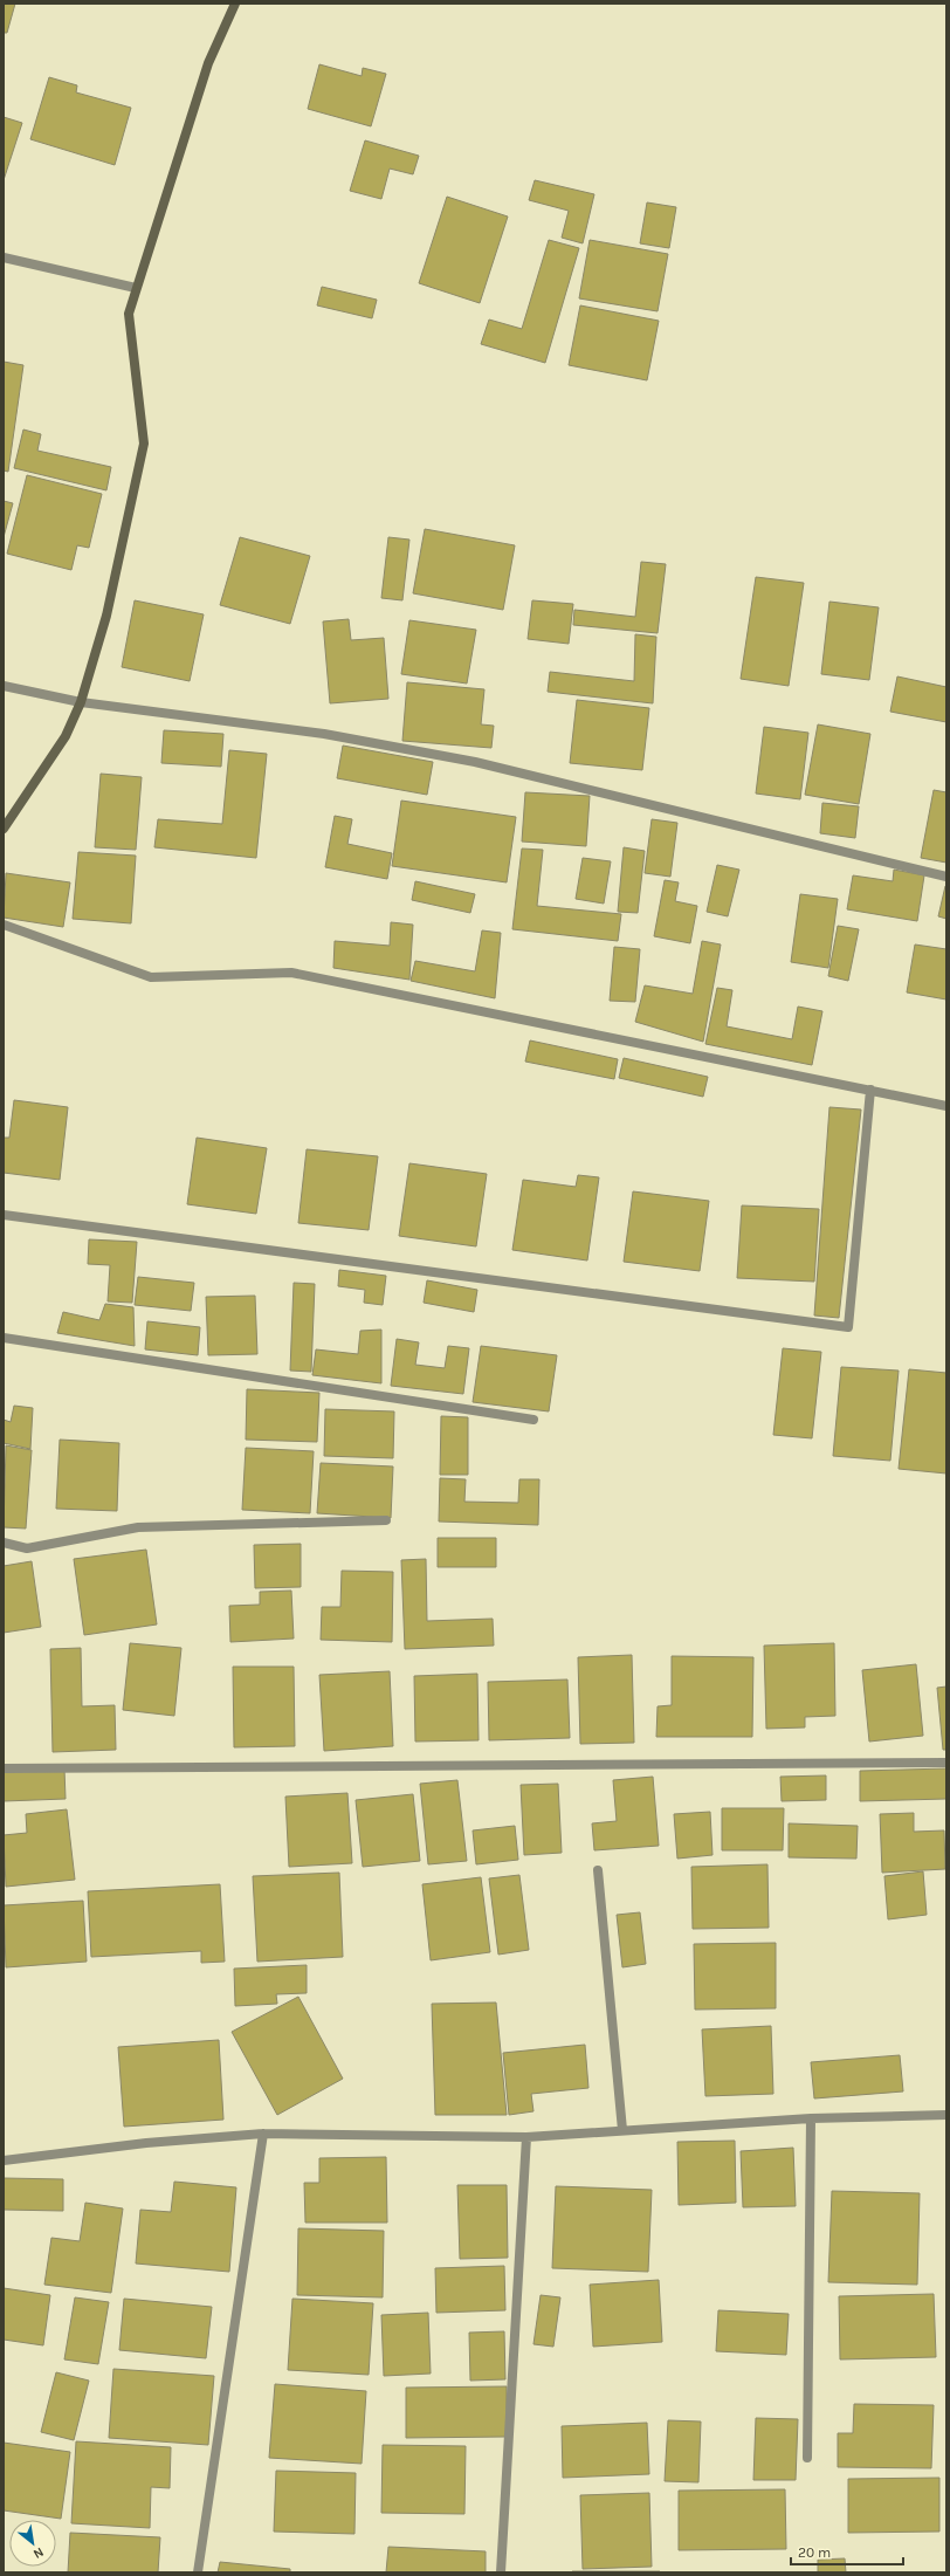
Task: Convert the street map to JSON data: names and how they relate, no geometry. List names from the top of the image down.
{
  "scale_bar": "20 m",
  "north": "bottom right"
}
